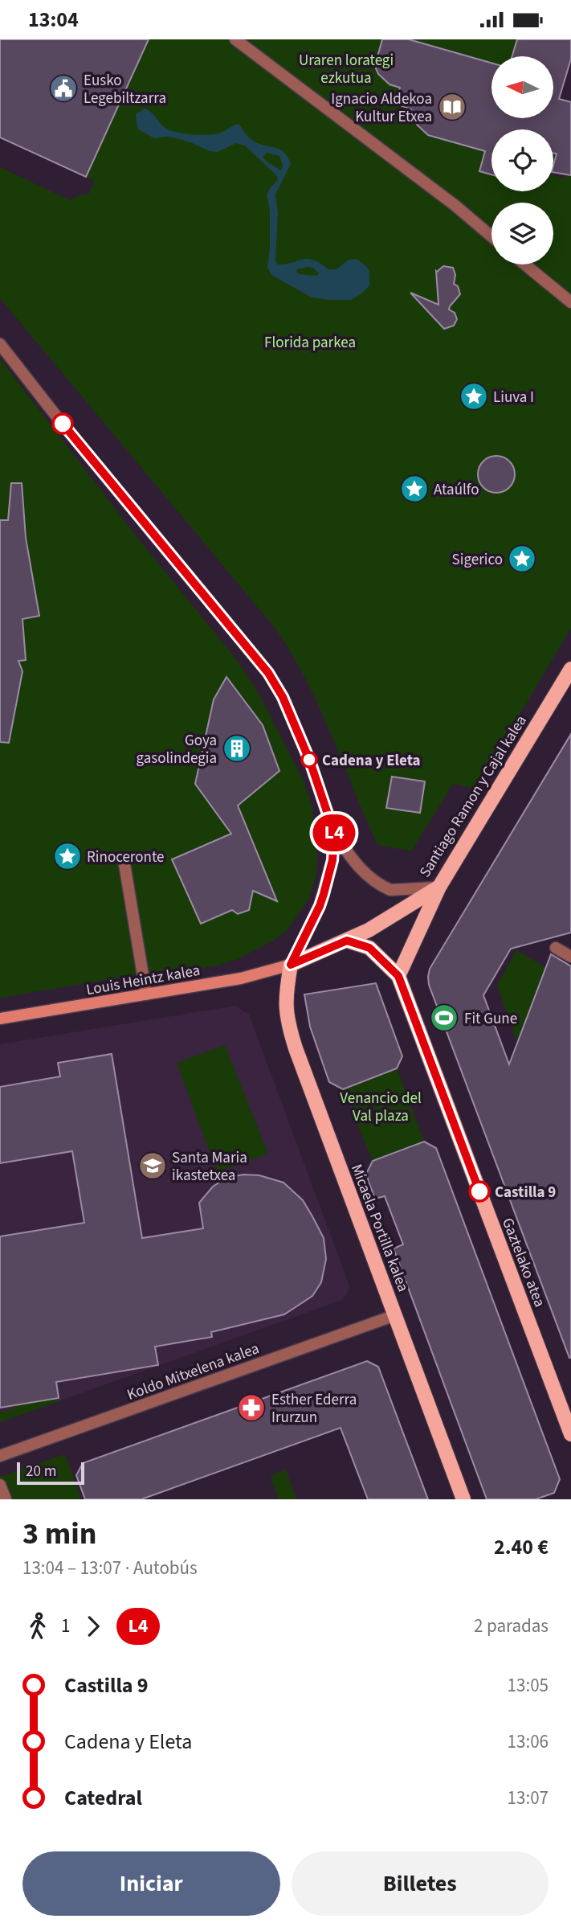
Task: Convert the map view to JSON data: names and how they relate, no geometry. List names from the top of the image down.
{
  "streets": {
    "main road": [
      "Santiago Ramon y Cajal kalea",
      "Louis Heintz kalea",
      "Micaela Portilla kalea",
      "Gaztelako atea"
    ],
    "street": ["Koldo Mitxelena kalea"]
  },
  "crossings": [
    ["Santiago Ramon y Cajal kalea", "Louis Heintz kalea"],
    ["Santiago Ramon y Cajal kalea", "Micaela Portilla kalea"],
    ["Santiago Ramon y Cajal kalea", "Gaztelako atea"],
    ["Louis Heintz kalea", "Micaela Portilla kalea"],
    ["Micaela Portilla kalea", "Koldo Mitxelena kalea"]
  ],
  "parks": ["Uraren lorategi ezkutua", "Florida parkea", "Venancio del Val plaza"],
  "places": {
    "public building": ["Eusko Legebiltzarra"],
    "library": ["Ignacio Aldekoa Kultur Etxea"],
    "place": [
      "Liuva I",
      "Ataúlfo",
      "Sigerico",
      "Rinoceronte"
    ],
    "building": ["Goya gasolindegia"],
    "other": ["Cadena y Eleta", "Castilla 9"],
    "sports": ["Fit Gune"],
    "school or university": ["Santa Maria ikastetxea"],
    "pharmacy": ["Esther Ederra Irurzun"]
  },
  "lines": ["bus line L4"],
  "scale_bar": "20 m",
  "north": "left",
  "page": {
    "status": "13:04",
    "on_map": "L4",
    "scale": "20 m",
    "heading": ["3 min", "13:04 – 13:07 · Autobús", "2.40 €"],
    "legs": ["1", "L4", "2 paradas"],
    "list": [
      {
        "name": "Castilla 9",
        "value": "13:05"
      },
      {
        "name": "Cadena y Eleta",
        "value": "13:06"
      },
      {
        "name": "Catedral",
        "value": "13:07"
      }
    ],
    "buttons": ["Iniciar", "Billetes"]
  }
}
